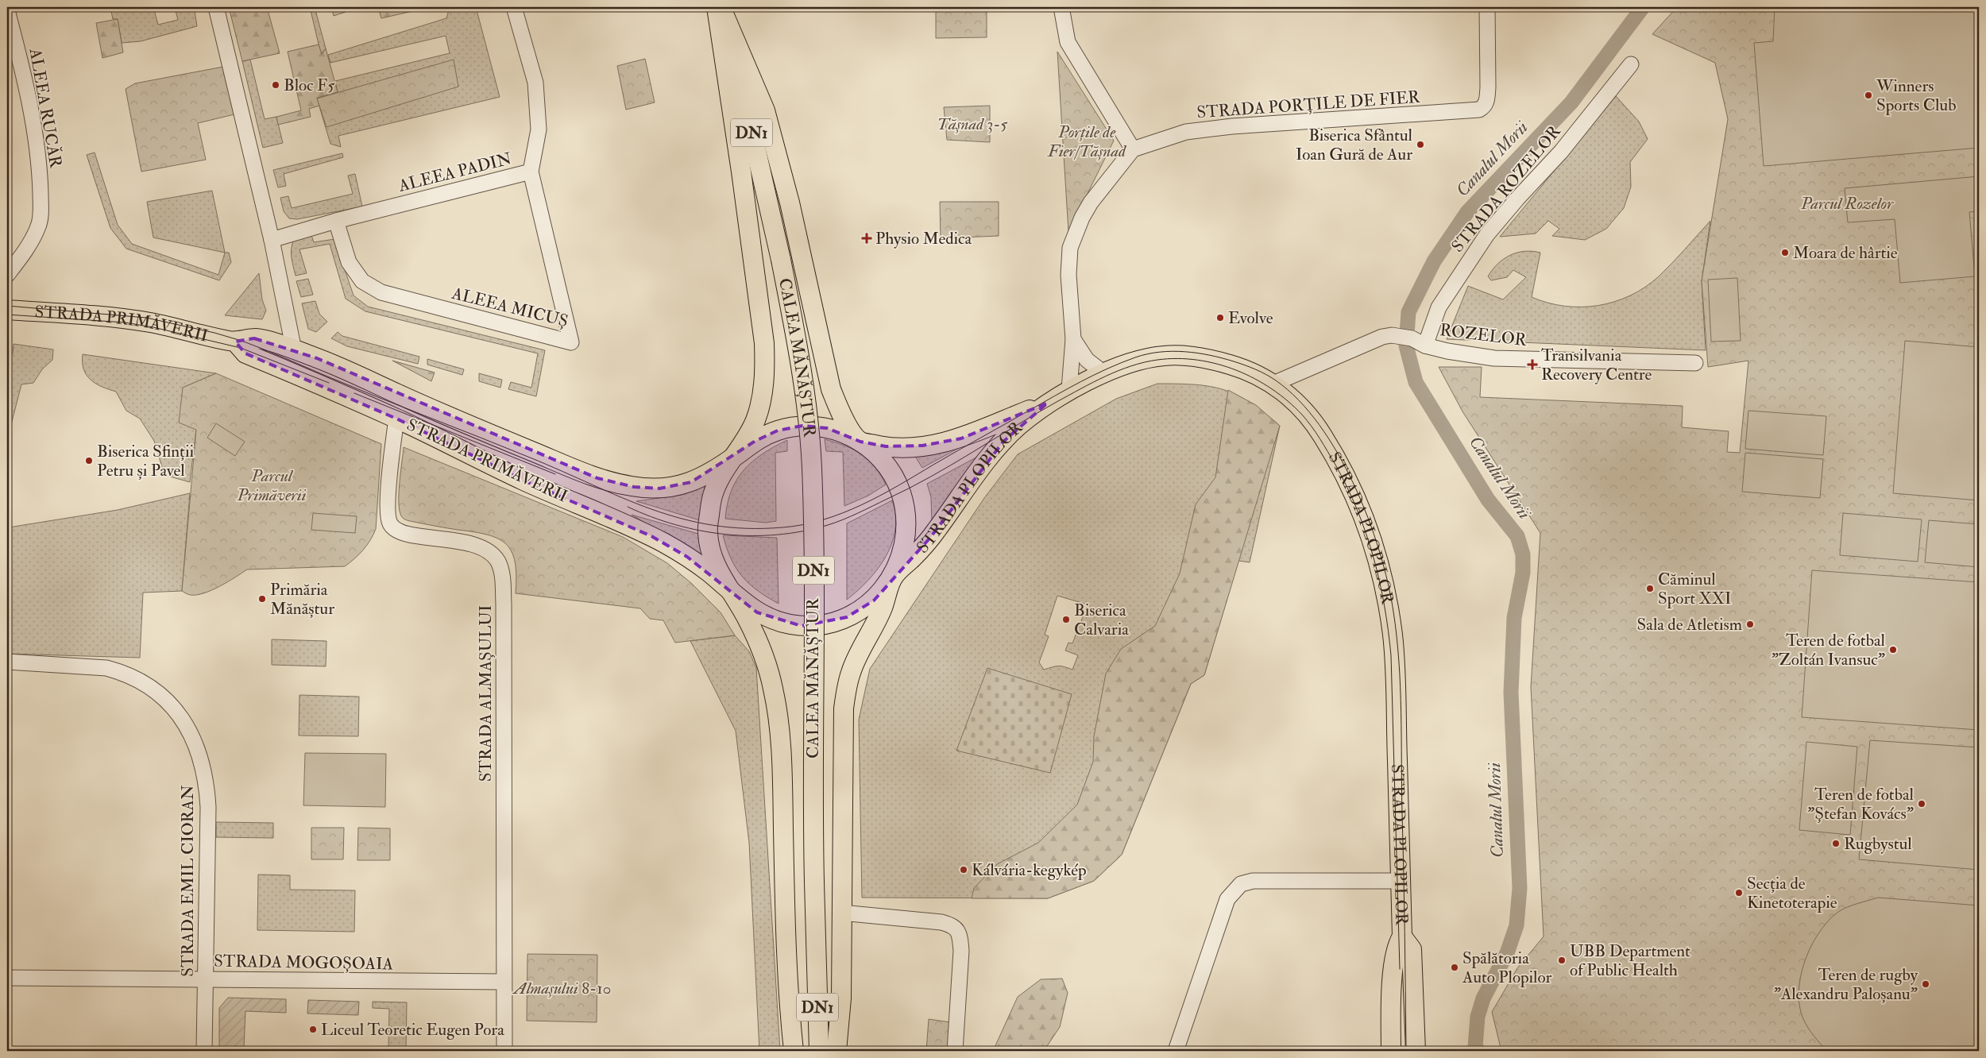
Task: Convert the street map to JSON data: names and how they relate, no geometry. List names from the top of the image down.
{
  "streets": {
    "main road": [
      "DN1",
      "STRADA PRIMĂVERII",
      "CALEA MĂNĂȘTUR",
      "STRADA PLOPILOR"
    ],
    "street": [
      "STRADA PORȚILE DE FIER",
      "ALEEA RUCĂR",
      "ALEEA PADIN",
      "STRADA ROZELOR",
      "ALEEA MICUȘ",
      "ROZELOR",
      "STRADA ALMAȘULUI",
      "STRADA EMIL CIORAN",
      "STRADA MOGOȘOAIA"
    ]
  },
  "crossings": [
    ["ALEEA PADIN", "ALEEA MICUȘ"],
    ["STRADA ROZELOR", "ROZELOR"],
    ["STRADA PRIMĂVERII", "STRADA PLOPILOR"],
    ["STRADA PRIMĂVERII", "STRADA ALMAȘULUI"],
    ["STRADA ALMAȘULUI", "STRADA MOGOȘOAIA"],
    ["STRADA EMIL CIORAN", "STRADA MOGOȘOAIA"]
  ],
  "water": ["Canalul Morii"],
  "parks": [
    "Tășnad 3-5",
    "Porțile de Fier/Tășnad",
    "Parcul Rozelor",
    "Parcul Primăverii",
    "Almașului 8-10"
  ],
  "places": {
    "other": [
      "Bloc F5",
      "Winners Sports Club",
      "Biserica Sfântul Ioan Gură de Aur",
      "Moara de hârtie",
      "Evolve",
      "Biserica Sfinții Petru și Pavel",
      "Căminul Sport XXI",
      "Primăria Mănăștur",
      "Biserica Calvaria",
      "Sala de Atletism",
      "Teren de fotbal \"Zoltán Ivansuc\"",
      "Teren de fotbal \"Ștefan Kovács\"",
      "Rugbystul",
      "Kálvária-kegykép",
      "Secția de Kinetoterapie",
      "UBB Department of Public Health",
      "Spălătoria Auto Plopilor",
      "Teren de rugby \"Alexandru Paloșanu\"",
      "Liceul Teoretic Eugen Pora"
    ],
    "health": ["Physio Medica", "Transilvania Recovery Centre"]
  }
}
